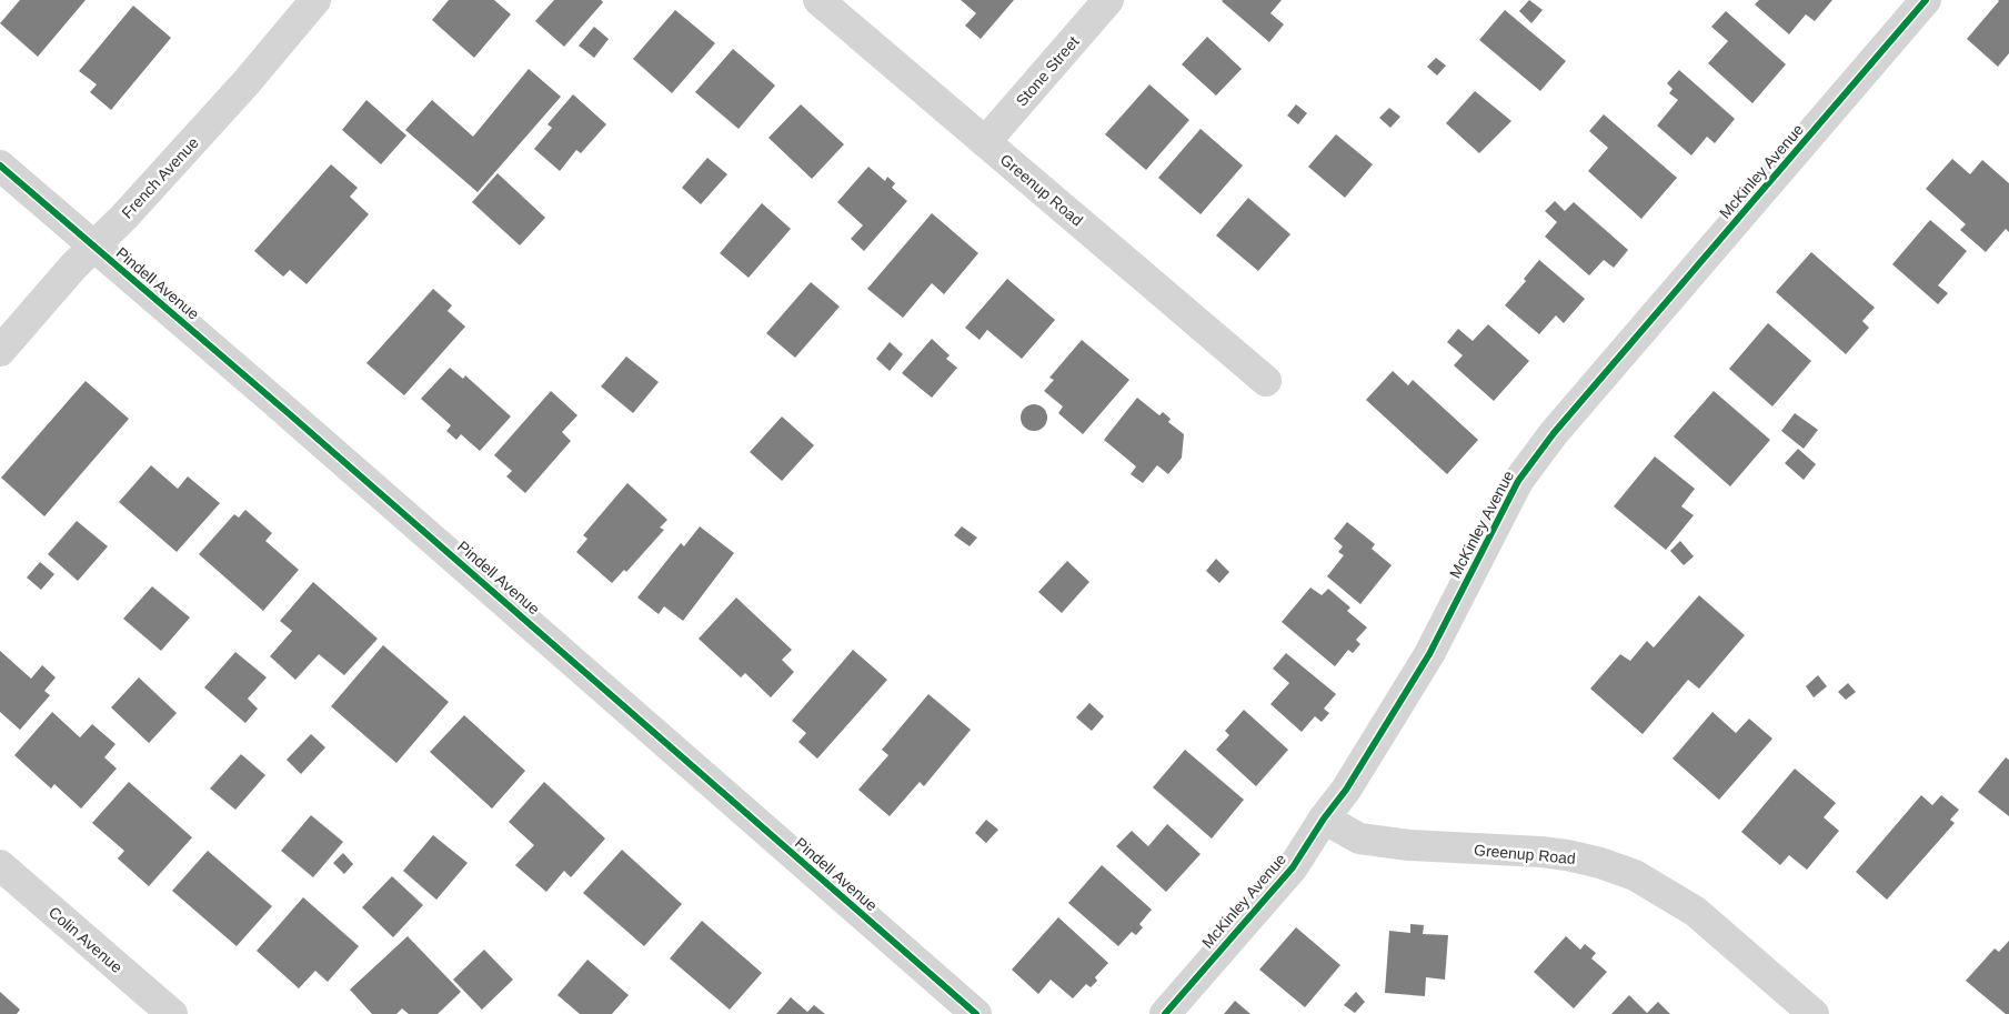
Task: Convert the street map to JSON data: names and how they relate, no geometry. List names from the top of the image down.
{
  "streets": {
    "street": [
      "Stone Street",
      "McKinley Avenue",
      "French Avenue",
      "Greenup Road",
      "Pindell Avenue",
      "Colin Avenue"
    ]
  },
  "crossings": [
    ["Stone Street", "Greenup Road"],
    ["McKinley Avenue", "Greenup Road"],
    ["French Avenue", "Pindell Avenue"]
  ]
}
